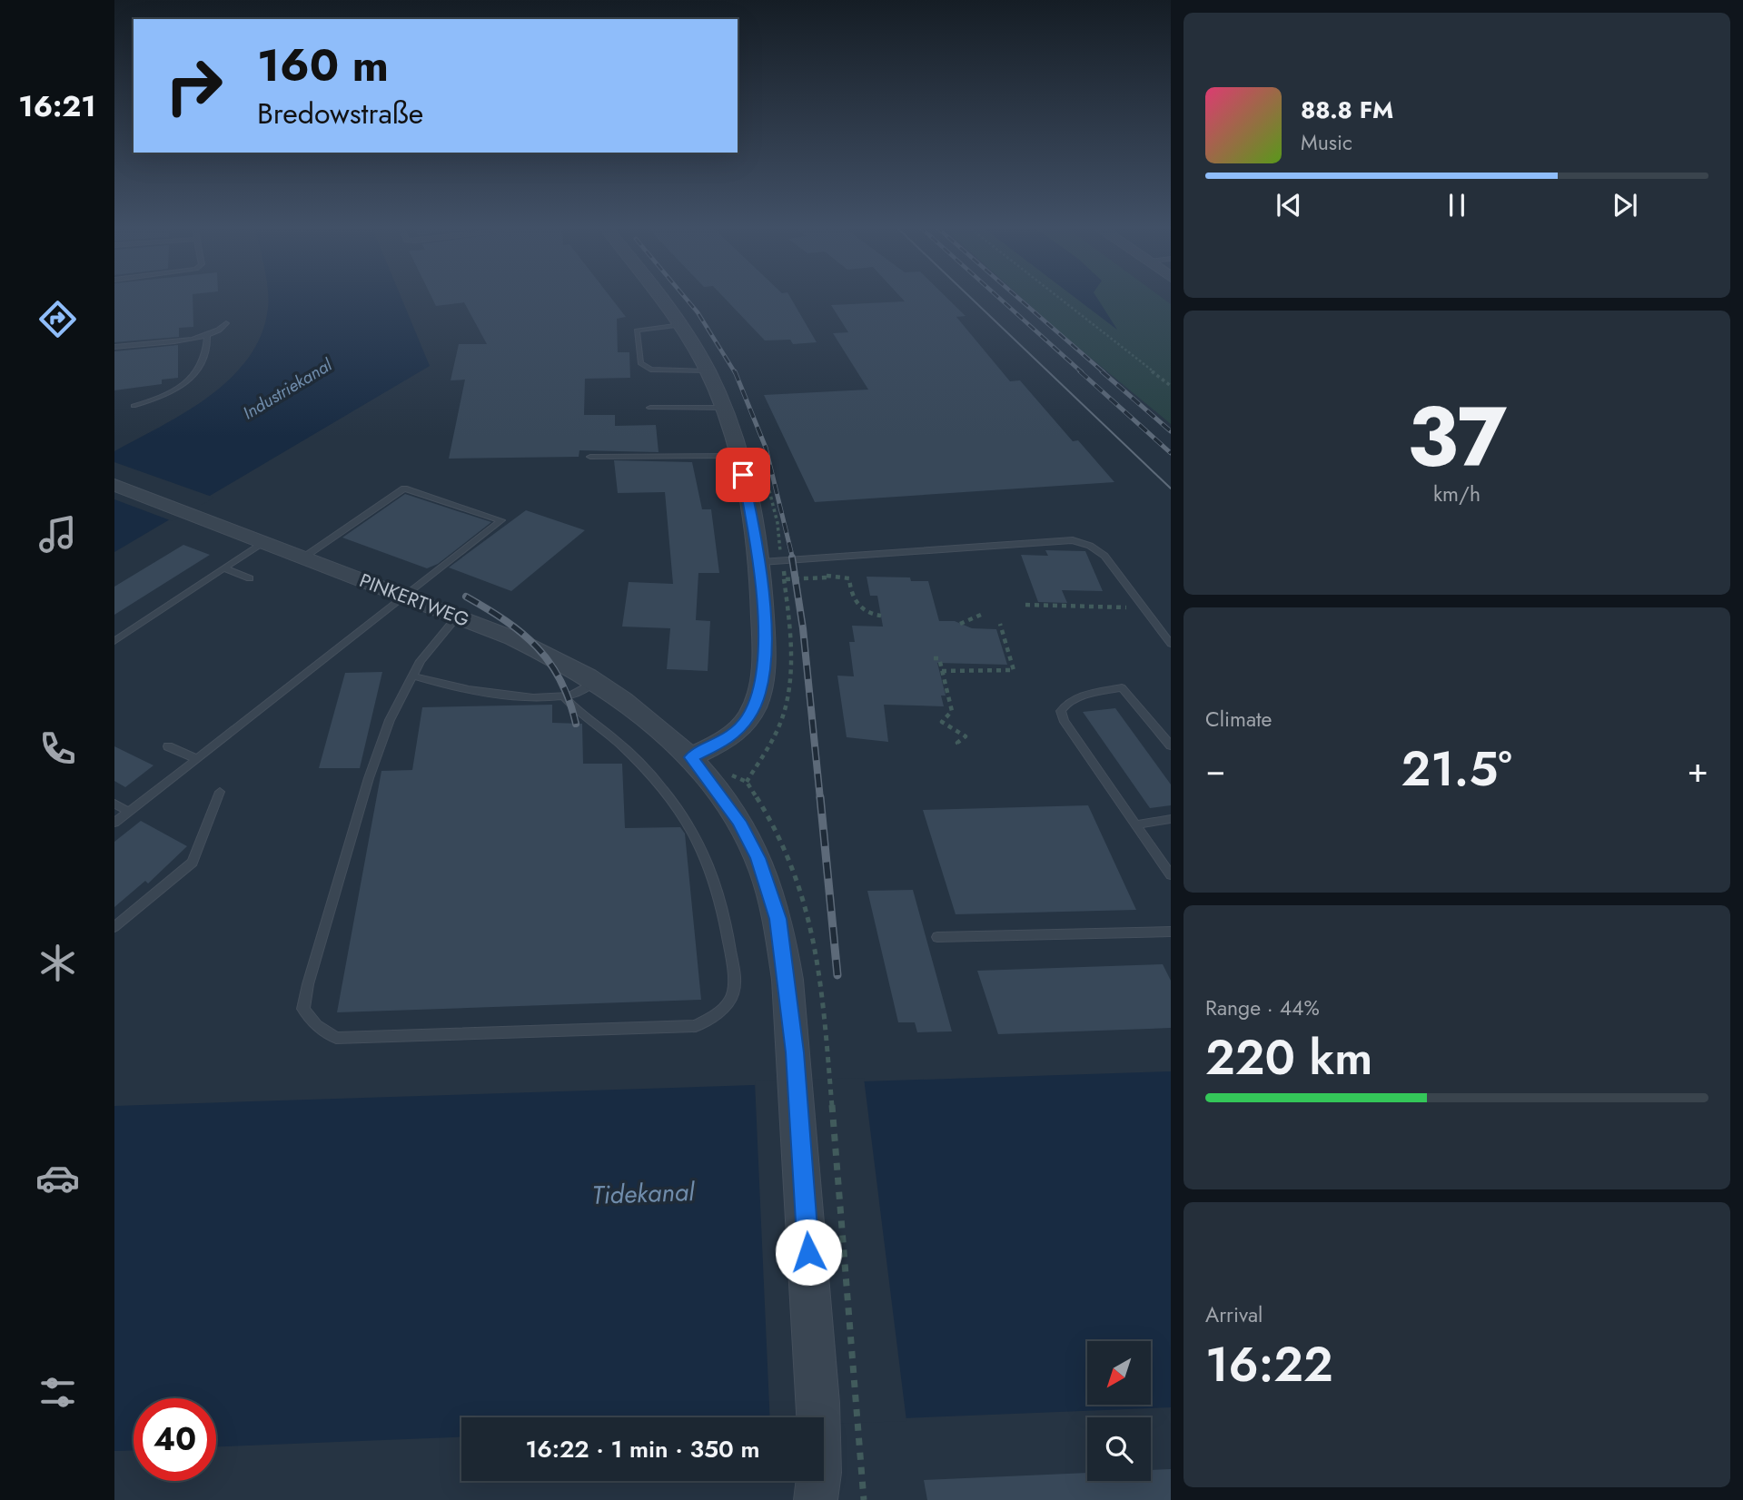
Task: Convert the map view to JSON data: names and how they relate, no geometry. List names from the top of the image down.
{
  "streets": {
    "street": ["PINKERTWEG"]
  },
  "water": ["Industriekanal", "Tidekanal"],
  "north": "bottom left",
  "page": {
    "tabs": "16:21",
    "turn": ["160 m", "Bredowstraße"],
    "song": ["88.8 FM", "Music"],
    "tile": [
      ["37", "km/h"],
      "Climate",
      ["Range · 44%", "220 km"],
      ["Arrival", "16:22"]
    ],
    "heat": ["−", "21.5°", "+"],
    "limit": "40",
    "trip": "16:22 · 1 min · 350 m"
  }
}
